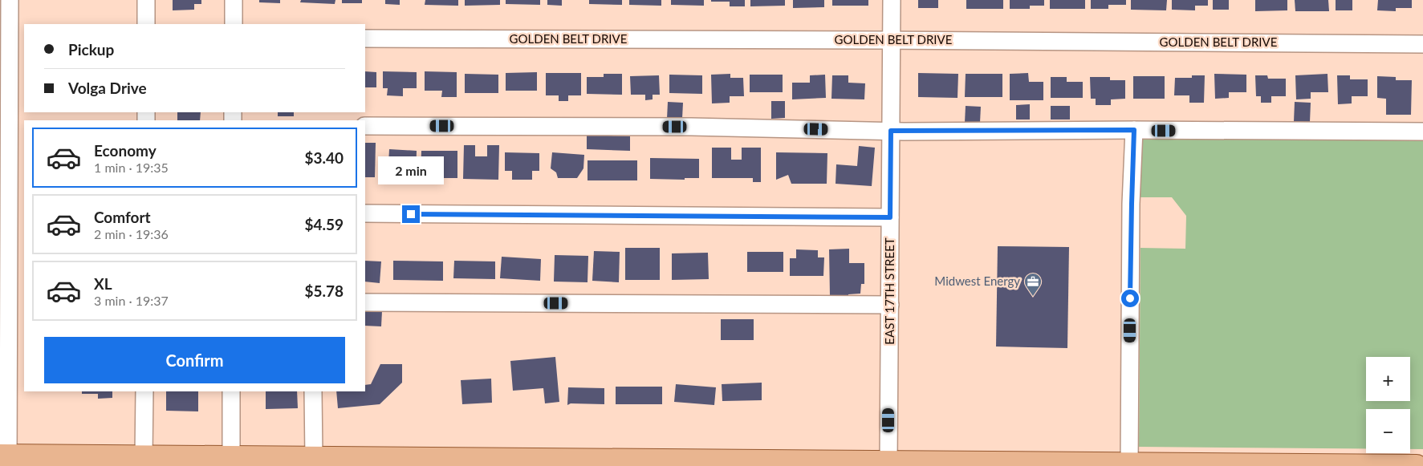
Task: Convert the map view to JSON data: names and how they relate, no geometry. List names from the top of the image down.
{
  "streets": {
    "street": ["GOLDEN BELT DRIVE", "EAST 17TH STREET"]
  },
  "crossings": [
    ["GOLDEN BELT DRIVE", "EAST 17TH STREET"]
  ],
  "places": {
    "office": ["Midwest Energy"]
  },
  "page": {
    "banner": ["Pickup", "Volga Drive"],
    "list": [
      {
        "name": "Economy",
        "note": "1 min · 19:35",
        "value": "$3.40"
      },
      {
        "name": "Comfort",
        "note": "2 min · 19:36",
        "value": "$4.59"
      },
      {
        "name": "XL",
        "note": "3 min · 19:37",
        "value": "$5.78"
      }
    ],
    "bubble": "2 min",
    "buttons": "Confirm",
    "map_buttons": ["+", "−"]
  }
}
